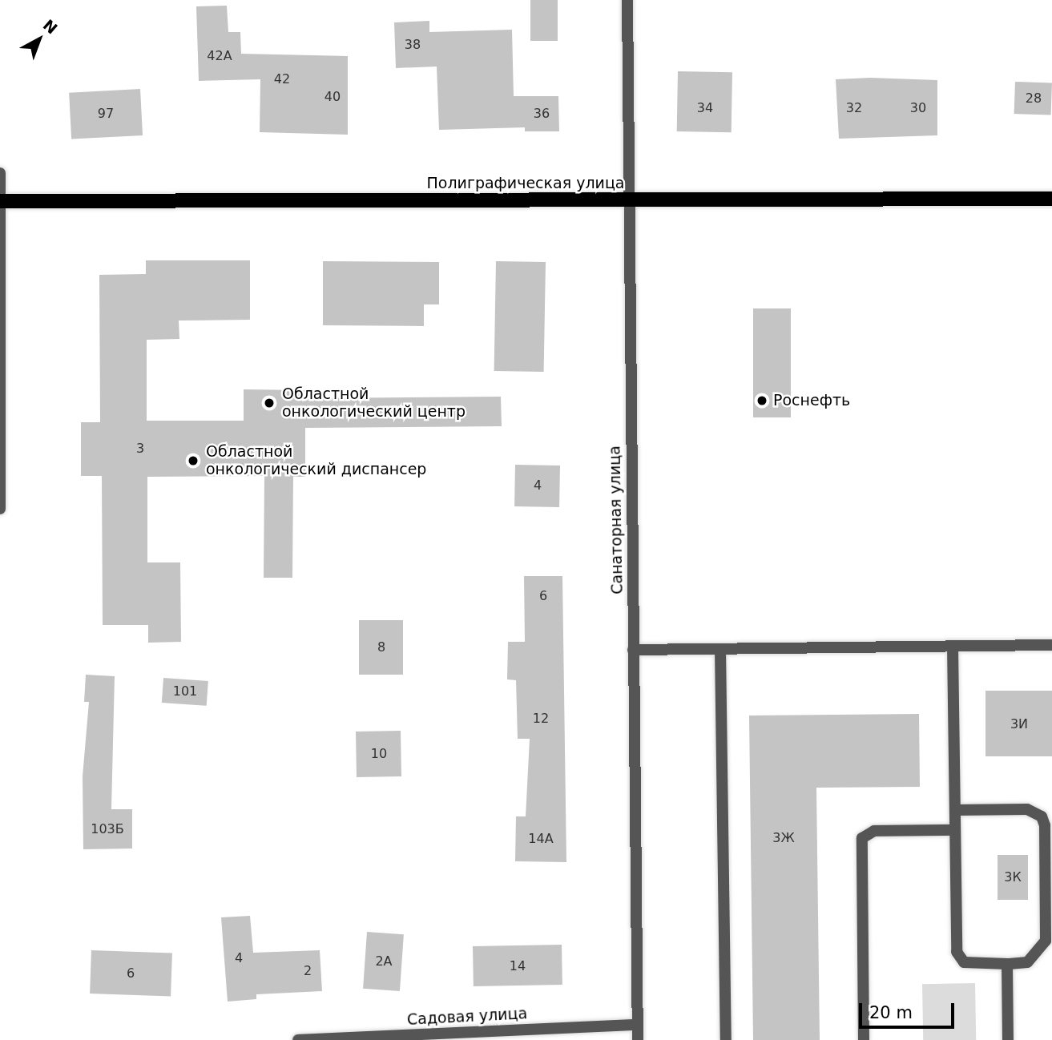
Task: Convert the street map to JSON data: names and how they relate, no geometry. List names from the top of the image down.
{
  "streets": {
    "main road": ["Полиграфическая улица"],
    "street": ["Санаторная улица", "Садовая улица"]
  },
  "crossings": [
    ["Полиграфическая улица", "Санаторная улица"],
    ["Санаторная улица", "Садовая улица"]
  ],
  "places": ["Роснефть", "Областной онкологический центр", "Областной онкологический диспансер"],
  "house_numbers": [
    "38",
    "42А",
    "42",
    "40",
    "28",
    "34",
    "32",
    "30",
    "97",
    "36",
    "3",
    "4",
    "6",
    "8",
    "101",
    "12",
    "3И",
    "10",
    "103Б",
    "3Ж",
    "14А",
    "3К",
    "4",
    "2А",
    "14",
    "2",
    "6"
  ],
  "scale_bar": "20 m",
  "north": "top right"
}
